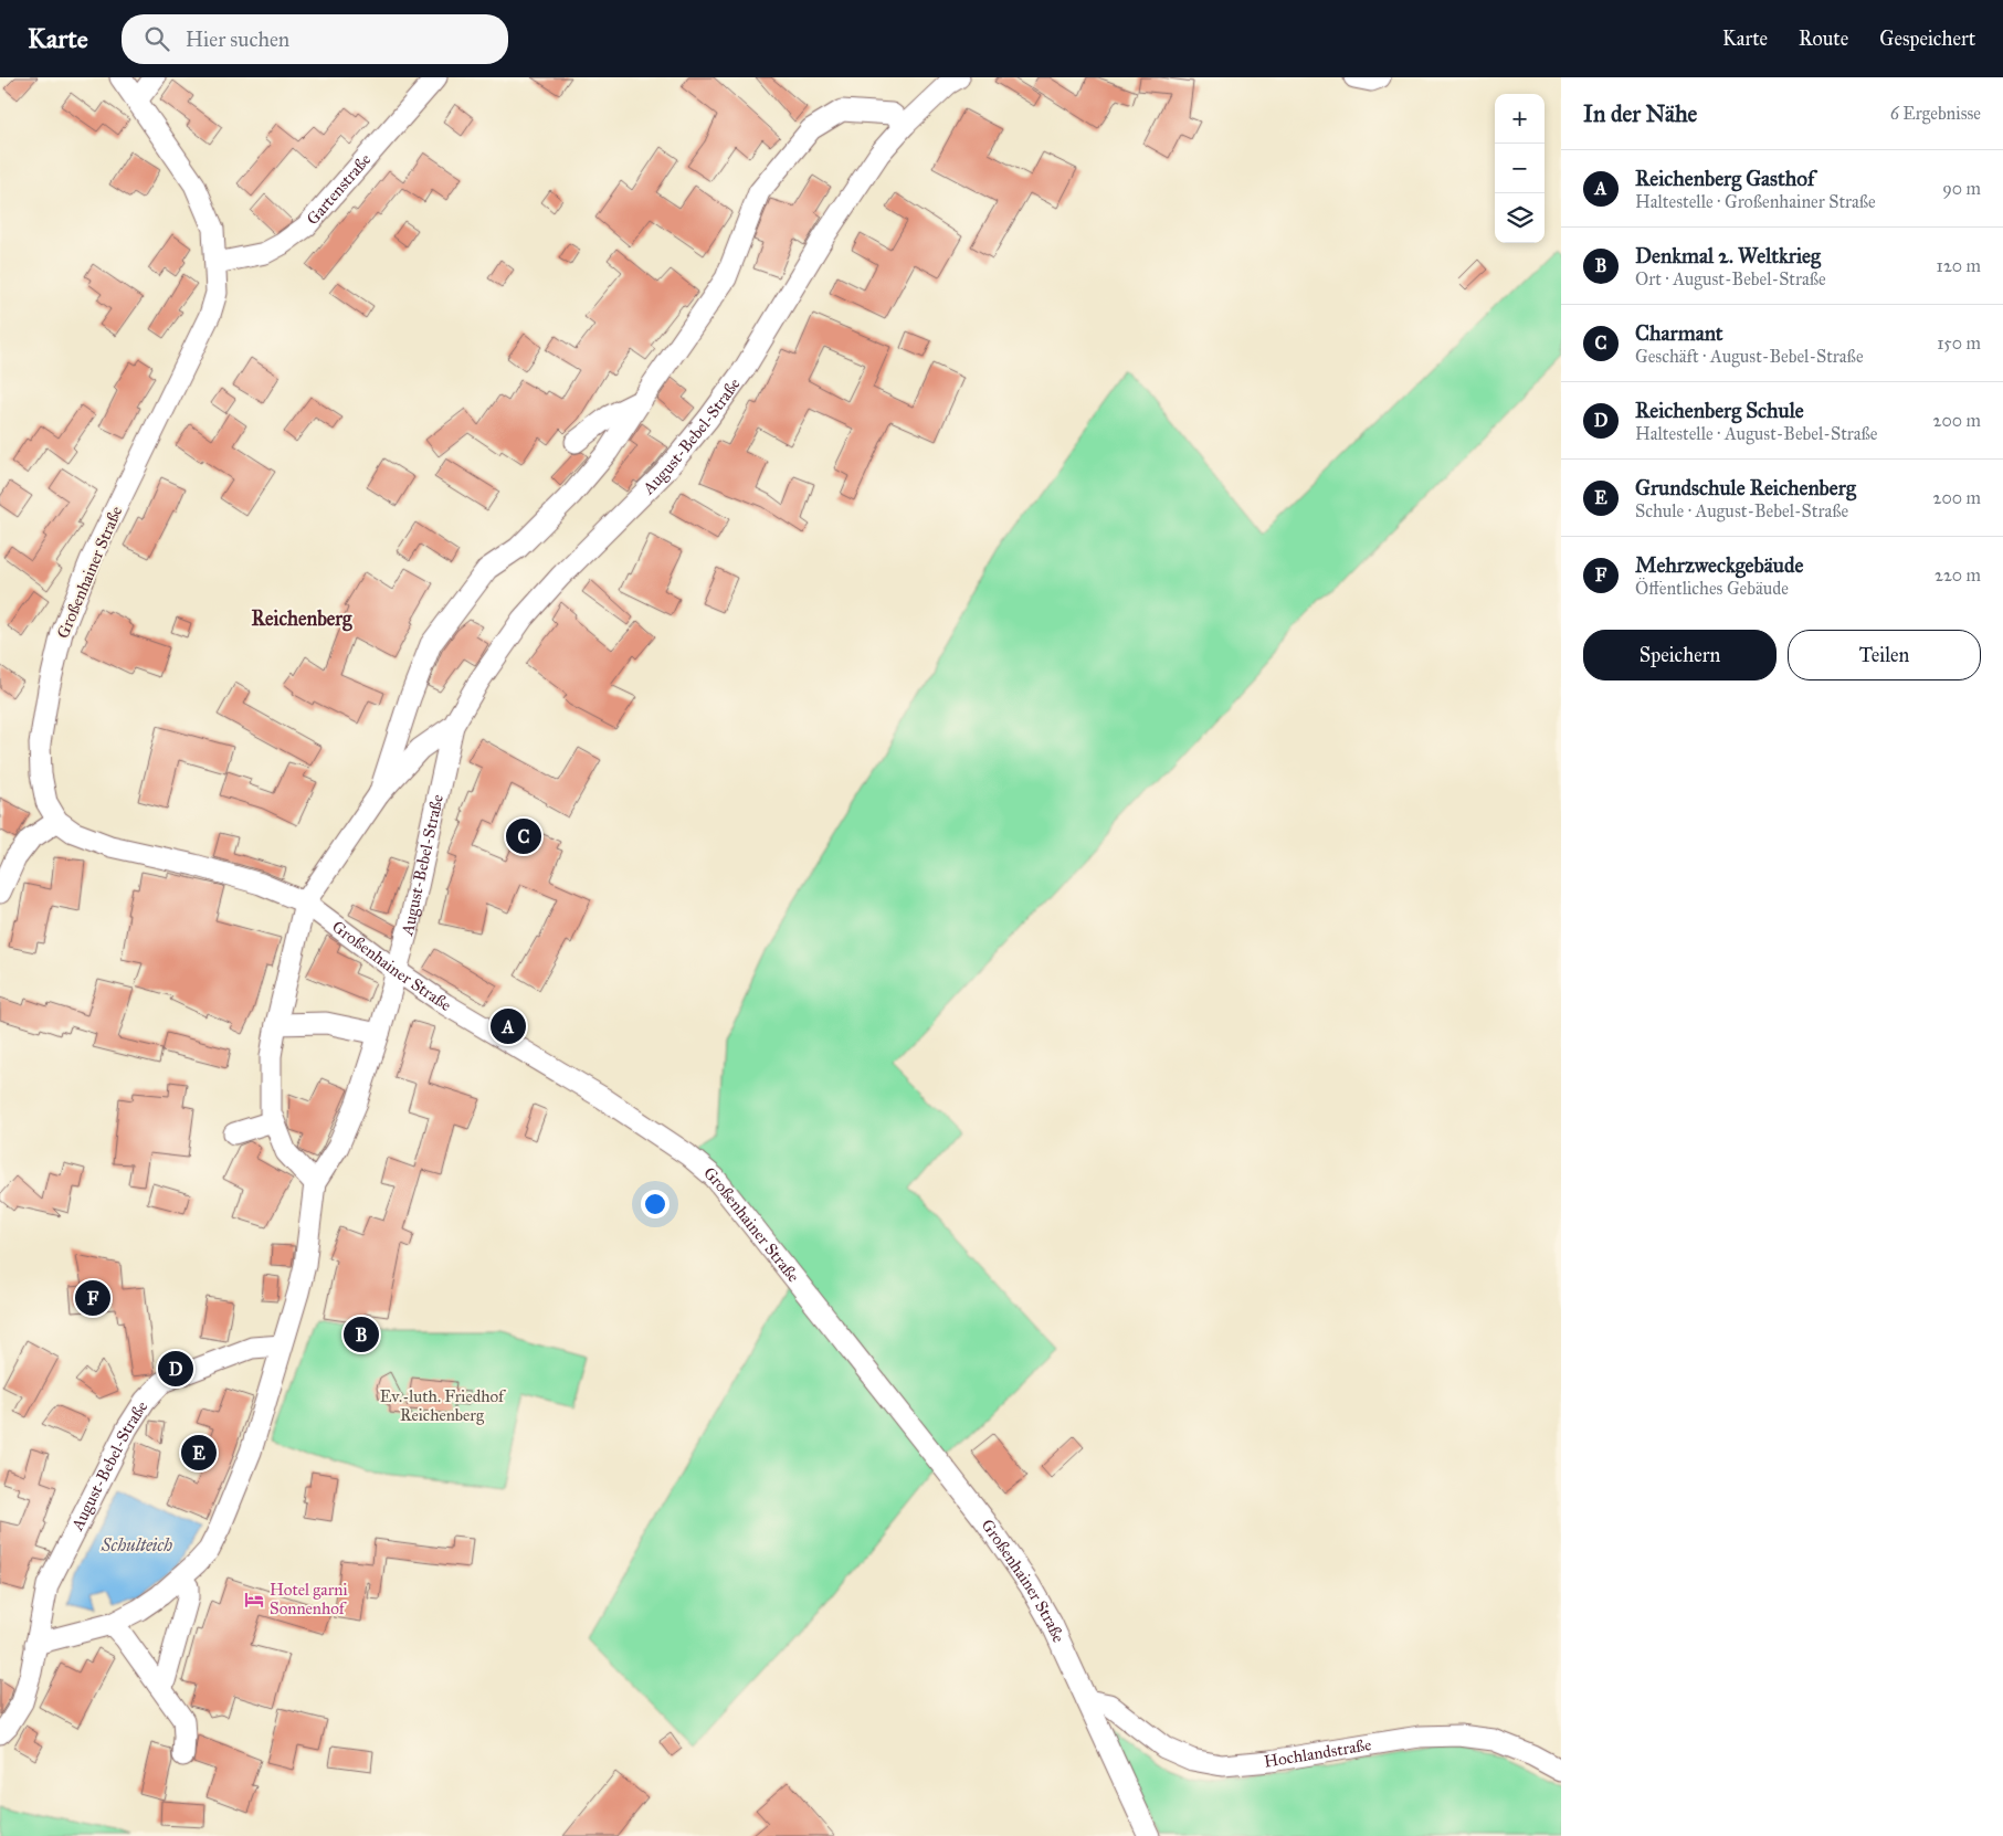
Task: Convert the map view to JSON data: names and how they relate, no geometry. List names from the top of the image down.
{
  "streets": {
    "street": [
      "Gartenstraße",
      "August-Bebel-Straße",
      "Großenhainer Straße",
      "Hochlandstraße"
    ]
  },
  "crossings": [
    ["Gartenstraße", "Großenhainer Straße"],
    ["August-Bebel-Straße", "Großenhainer Straße"],
    ["Großenhainer Straße", "Hochlandstraße"]
  ],
  "districts": ["Reichenberg"],
  "water": ["Schulteich"],
  "parks": ["Ev.-luth. Friedhof Reichenberg"],
  "places": {
    "hotel": ["Hotel garni Sonnenhof"]
  },
  "page": {
    "header": "Karte",
    "search": "Hier suchen",
    "nav": ["Karte", "Route", "Gespeichert"],
    "heading": ["In der Nähe", "6 Ergebnisse"],
    "map_buttons": ["+", "−"],
    "list": [
      {
        "mark": "A",
        "name": "Reichenberg Gasthof",
        "note": "Haltestelle · Großenhainer Straße",
        "value": "90 m"
      },
      {
        "mark": "B",
        "name": "Denkmal 2. Weltkrieg",
        "note": "Ort · August-Bebel-Straße",
        "value": "120 m"
      },
      {
        "mark": "C",
        "name": "Charmant",
        "note": "Geschäft · August-Bebel-Straße",
        "value": "150 m"
      },
      {
        "mark": "D",
        "name": "Reichenberg Schule",
        "note": "Haltestelle · August-Bebel-Straße",
        "value": "200 m"
      },
      {
        "mark": "E",
        "name": "Grundschule Reichenberg",
        "note": "Schule · August-Bebel-Straße",
        "value": "200 m"
      },
      {
        "mark": "F",
        "name": "Mehrzweckgebäude",
        "note": "Öffentliches Gebäude",
        "value": "220 m"
      }
    ],
    "buttons": ["Speichern", "Teilen"],
    "pins": [
      "C",
      "A",
      "F",
      "B",
      "D",
      "E"
    ]
  }
}
